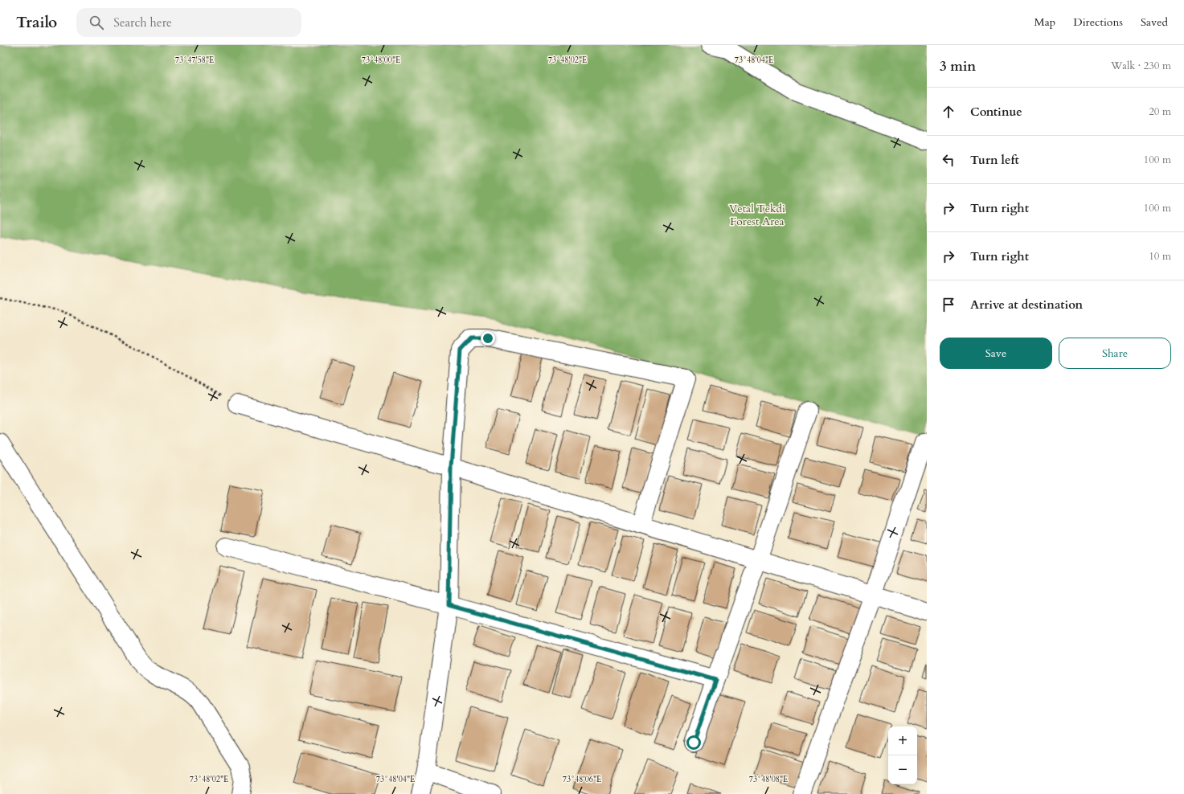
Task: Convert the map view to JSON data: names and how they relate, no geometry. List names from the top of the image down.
{
  "parks": ["Vetal Tekdi Forest Area"],
  "page": {
    "header": "Trailo",
    "search": "Search here",
    "nav": ["Map", "Directions", "Saved"],
    "heading": ["3 min", "Walk · 230 m"],
    "list": [
      ["Continue", "20 m"],
      ["Turn left", "100 m"],
      ["Turn right", "100 m"],
      ["Turn right", "10 m"],
      "Arrive at destination"
    ],
    "buttons": ["Save", "Share"],
    "map_buttons": ["+", "−"]
  },
  "coordinates": [
    "73°47'58\"E",
    "73°48'00\"E",
    "73°48'02\"E",
    "73°48'04\"E",
    "73°48'06\"E",
    "73°48'08\"E"
  ]
}
